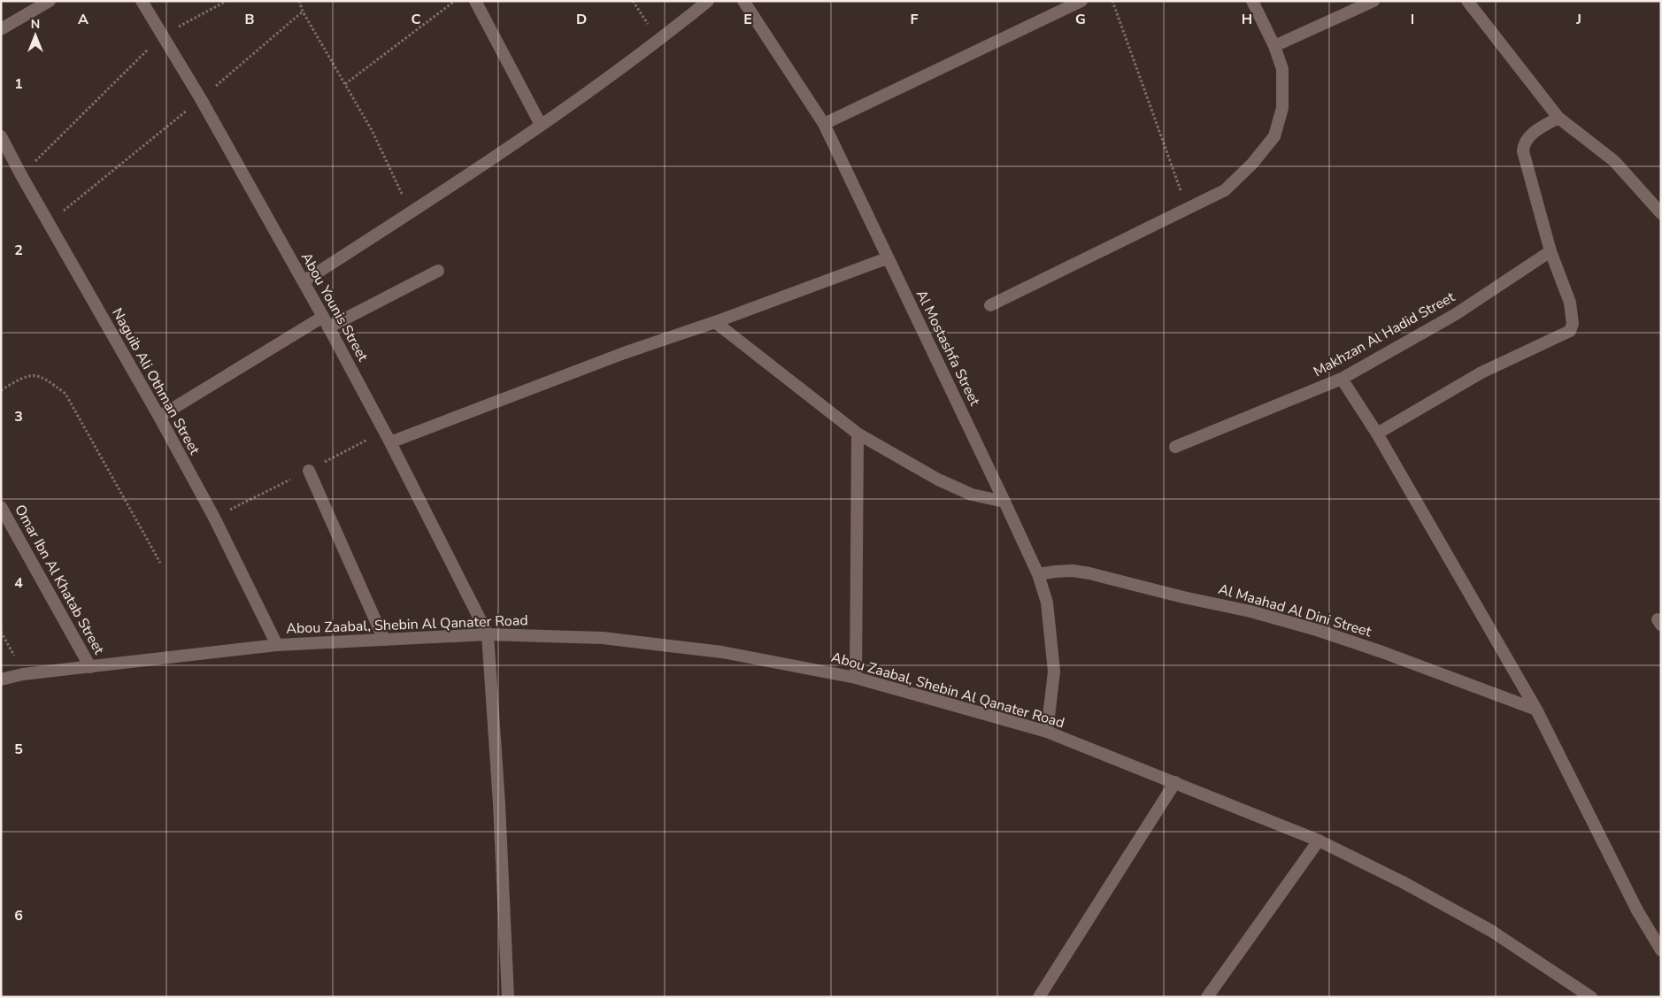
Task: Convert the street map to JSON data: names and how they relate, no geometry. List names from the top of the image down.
{
  "streets": {
    "street": [
      "Abou Younis Street",
      "Makhzan Al Hadid Street",
      "Al Mostashfa Street",
      "Naguib Ali Othman Street",
      "Omar Ibn Al Khatab Street",
      "Al Maahad Al Dini Street",
      "Abou Zaabal, Shebin Al Qanater Road"
    ]
  },
  "crossings": [
    ["Abou Younis Street", "Abou Zaabal, Shebin Al Qanater Road"],
    ["Al Mostashfa Street", "Al Maahad Al Dini Street"],
    ["Al Mostashfa Street", "Abou Zaabal, Shebin Al Qanater Road"],
    ["Naguib Ali Othman Street", "Abou Zaabal, Shebin Al Qanater Road"],
    ["Omar Ibn Al Khatab Street", "Abou Zaabal, Shebin Al Qanater Road"]
  ],
  "north": "top",
  "grid": {
    "columns": [
      "A",
      "B",
      "C",
      "D",
      "E",
      "F",
      "G",
      "H",
      "I",
      "J"
    ],
    "rows": [
      "1",
      "2",
      "3",
      "4",
      "5",
      "6"
    ]
  }
}
